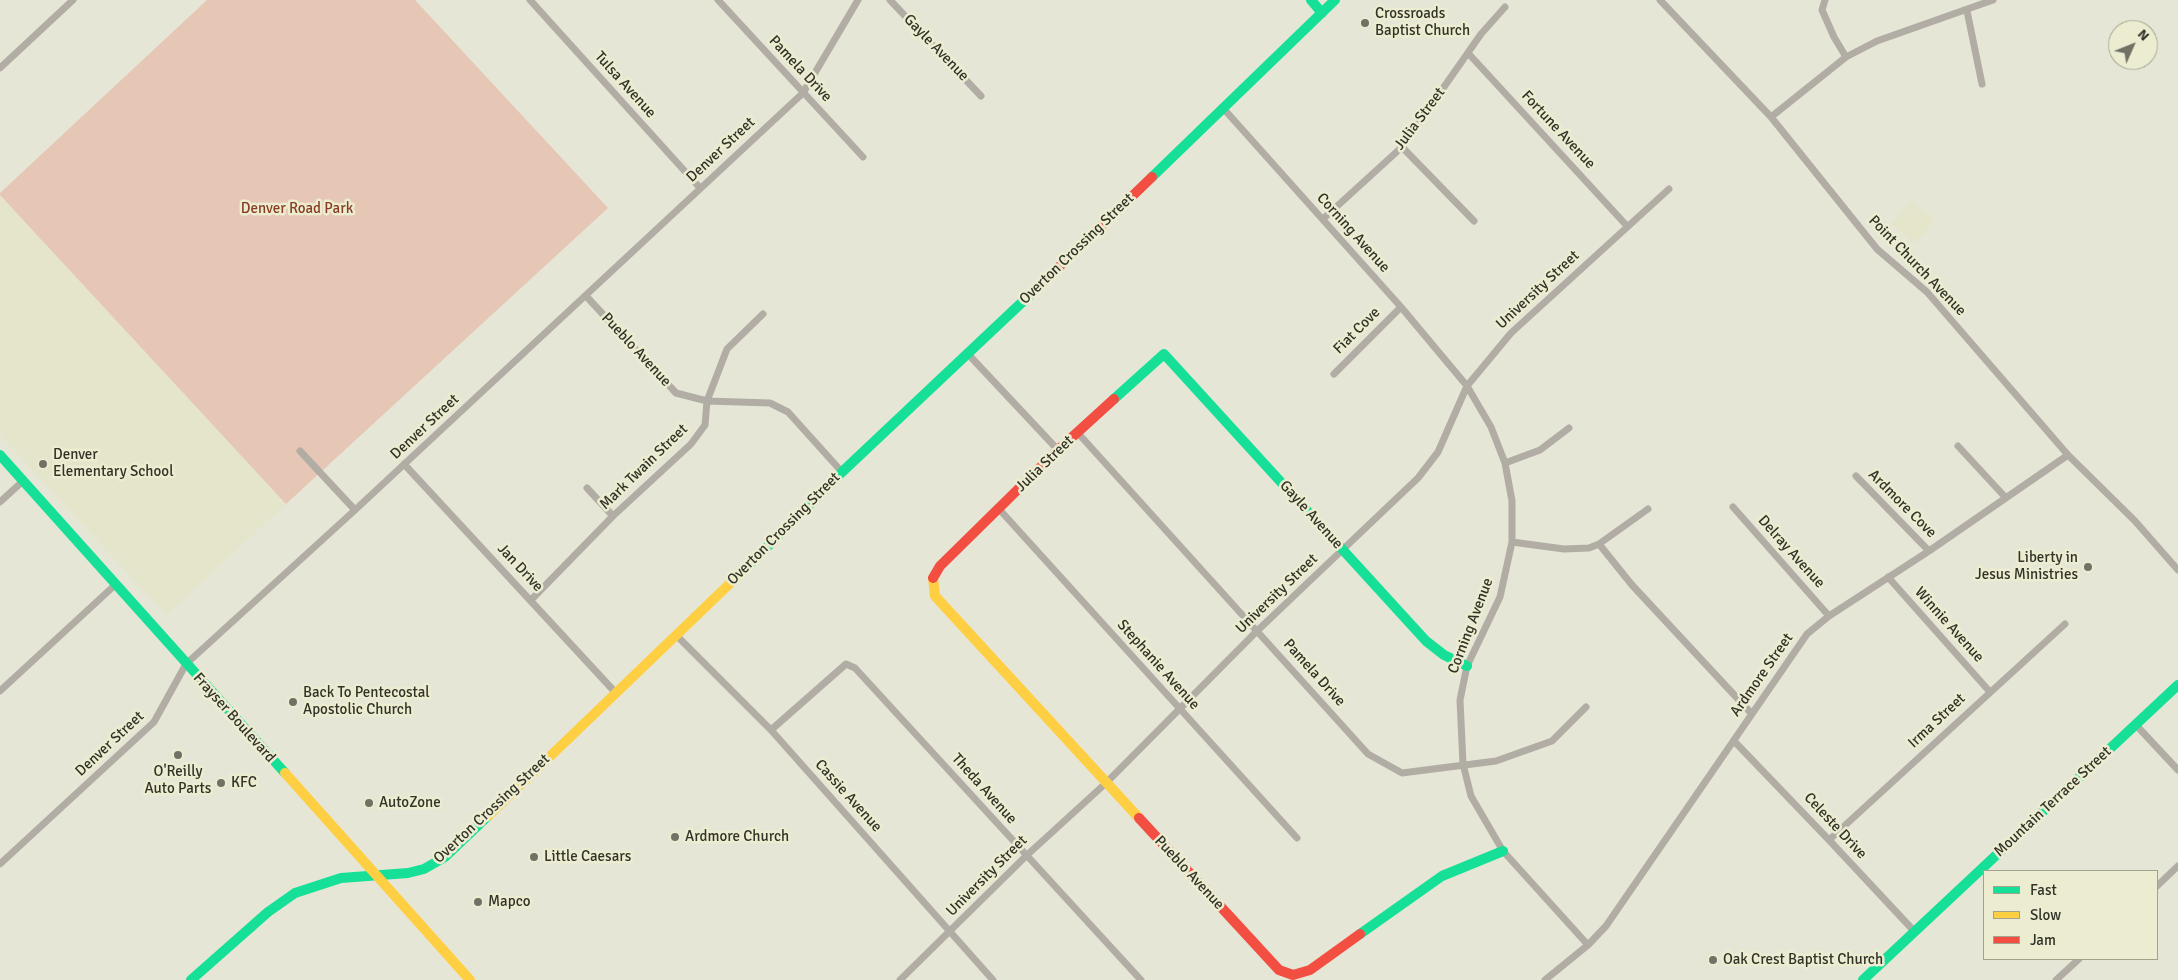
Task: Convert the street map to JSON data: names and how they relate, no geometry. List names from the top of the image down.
{
  "streets": {
    "street": [
      "Gayle Avenue",
      "Pamela Drive",
      "Tulsa Avenue",
      "Julia Street",
      "Fortune Avenue",
      "Denver Street",
      "Corning Avenue",
      "Overton Crossing Street",
      "Point Church Avenue",
      "University Street",
      "Fiat Cove",
      "Pueblo Avenue",
      "Mark Twain Street",
      "Ardmore Cove",
      "Delray Avenue",
      "Jan Drive",
      "Winnie Avenue",
      "Stephanie Avenue",
      "Ardmore Street",
      "Frayser Boulevard",
      "Irma Street",
      "Theda Avenue",
      "Cassie Avenue",
      "Mountain Terrace Street",
      "Celeste Drive"
    ]
  },
  "crossings": [
    ["Gayle Avenue", "Julia Street"],
    ["Gayle Avenue", "Corning Avenue"],
    ["Gayle Avenue", "University Street"],
    ["Pamela Drive", "Julia Street"],
    ["Pamela Drive", "Denver Street"],
    ["Pamela Drive", "Corning Avenue"],
    ["Pamela Drive", "University Street"],
    ["Tulsa Avenue", "Denver Street"],
    ["Julia Street", "Fortune Avenue"],
    ["Julia Street", "Corning Avenue"],
    ["Julia Street", "Pueblo Avenue"],
    ["Julia Street", "Stephanie Avenue"],
    ["Fortune Avenue", "University Street"],
    ["Denver Street", "Pueblo Avenue"],
    ["Denver Street", "Jan Drive"],
    ["Denver Street", "Frayser Boulevard"],
    ["Corning Avenue", "Overton Crossing Street"],
    ["Corning Avenue", "University Street"],
    ["Corning Avenue", "Fiat Cove"],
    ["Corning Avenue", "Pueblo Avenue"],
    ["Corning Avenue", "Ardmore Street"],
    ["Overton Crossing Street", "Pueblo Avenue"],
    ["Overton Crossing Street", "Jan Drive"],
    ["Overton Crossing Street", "Frayser Boulevard"],
    ["Overton Crossing Street", "Cassie Avenue"],
    ["Point Church Avenue", "Ardmore Street"],
    ["University Street", "Pueblo Avenue"],
    ["University Street", "Stephanie Avenue"],
    ["University Street", "Theda Avenue"],
    ["University Street", "Cassie Avenue"],
    ["Pueblo Avenue", "Mark Twain Street"],
    ["Mark Twain Street", "Jan Drive"],
    ["Ardmore Cove", "Ardmore Street"],
    ["Delray Avenue", "Ardmore Street"],
    ["Winnie Avenue", "Ardmore Street"],
    ["Winnie Avenue", "Irma Street"],
    ["Ardmore Street", "Celeste Drive"],
    ["Irma Street", "Celeste Drive"],
    ["Theda Avenue", "Cassie Avenue"],
    ["Mountain Terrace Street", "Celeste Drive"]
  ],
  "parks": ["Denver Road Park"],
  "places": [
    "Crossroads Baptist Church",
    "Denver Elementary School",
    "Liberty in Jesus Ministries",
    "Back To Pentecostal Apostolic Church",
    "O'Reilly Auto Parts",
    "KFC",
    "AutoZone",
    "Ardmore Church",
    "Little Caesars",
    "Mapco",
    "Oak Crest Baptist Church"
  ],
  "legend": ["Fast", "Slow", "Jam"],
  "north": "top right"
}
